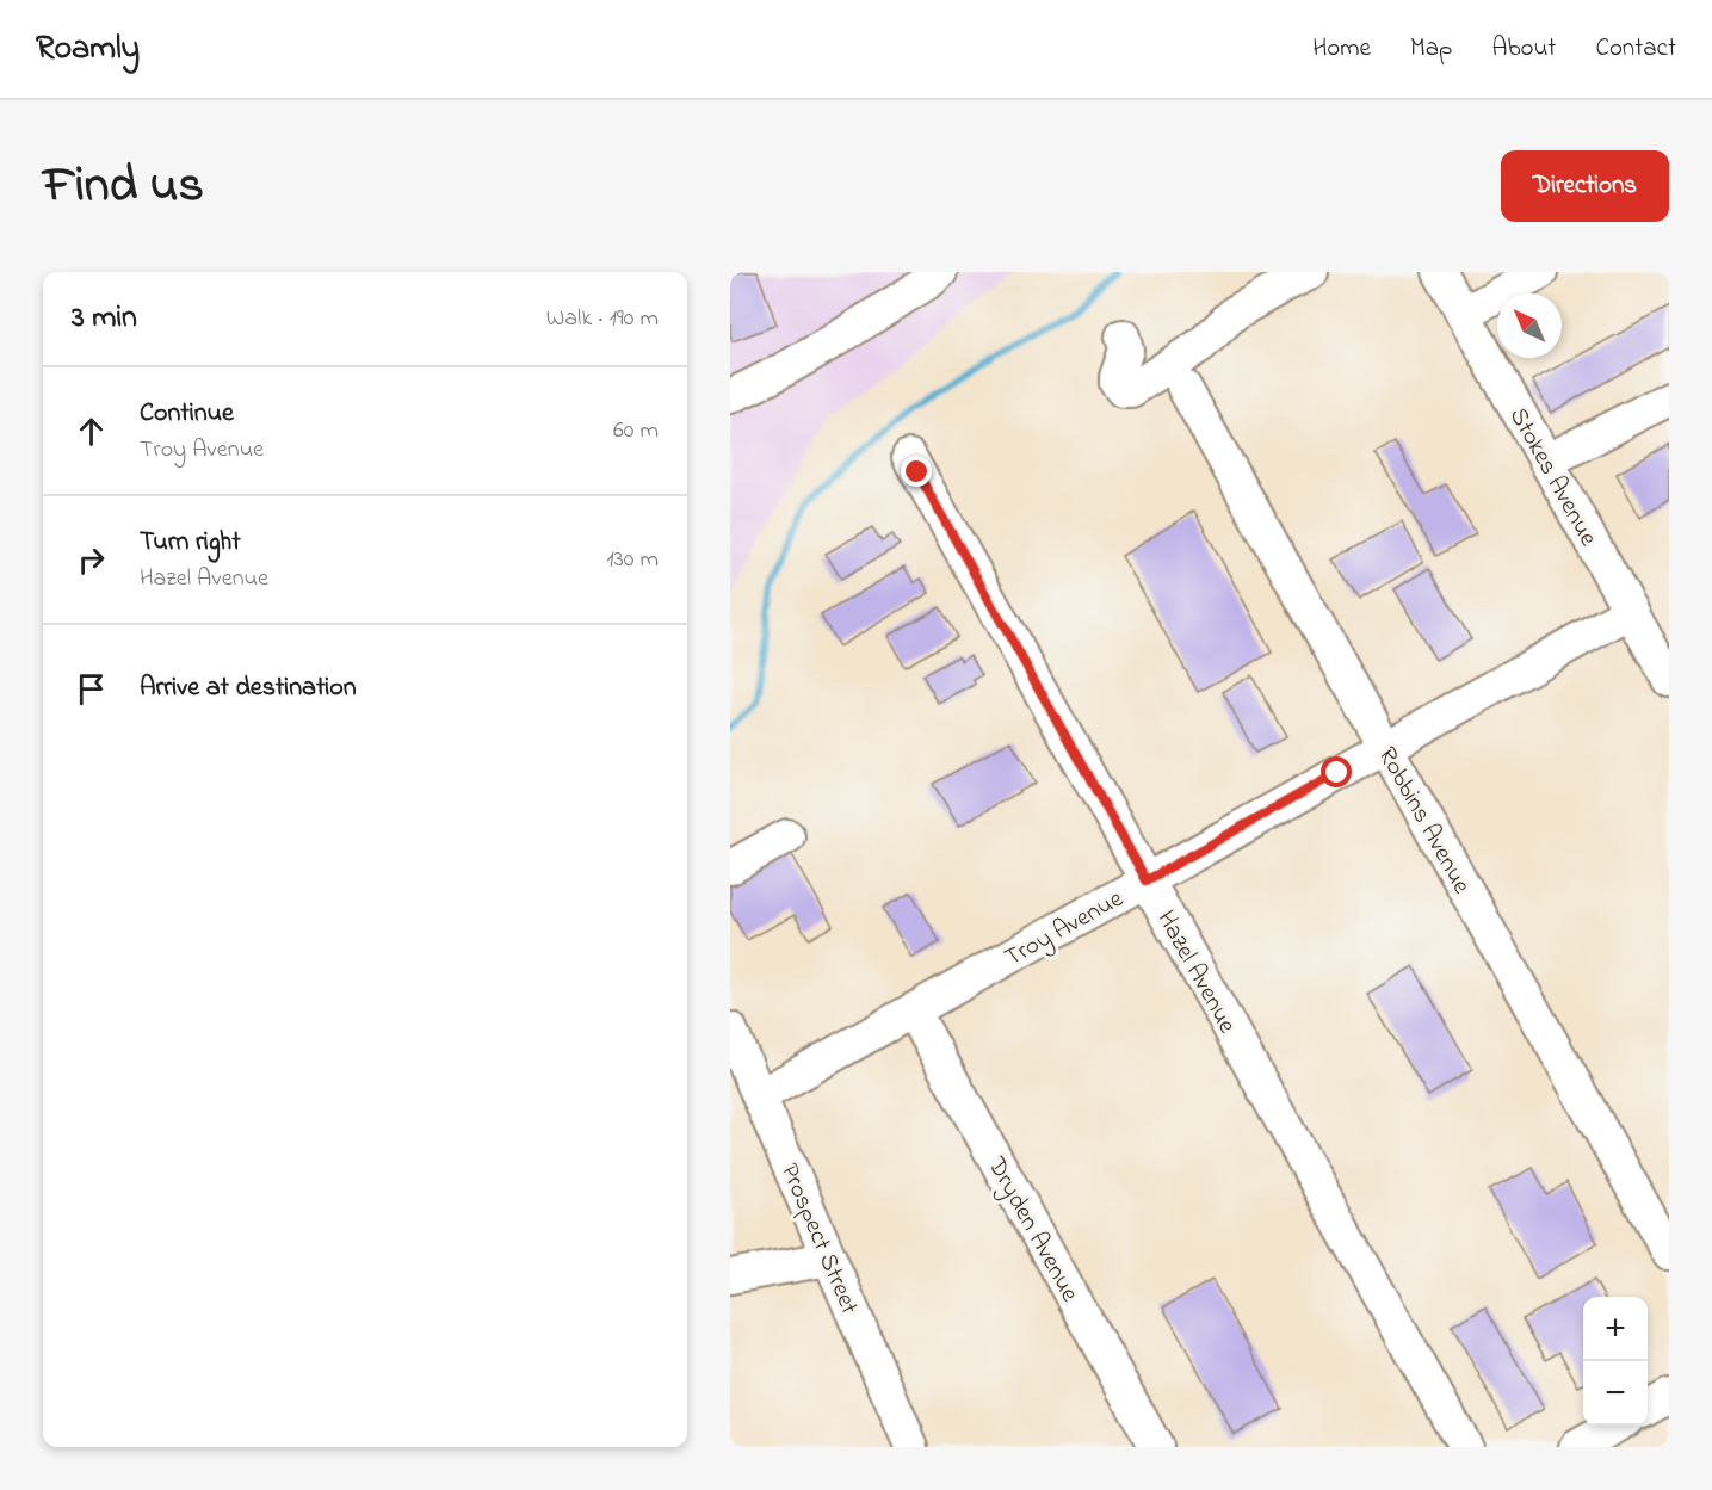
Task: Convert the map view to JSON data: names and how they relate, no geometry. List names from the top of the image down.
{
  "streets": {
    "street": [
      "Stokes Avenue",
      "Robbins Avenue",
      "Troy Avenue",
      "Hazel Avenue",
      "Dryden Avenue",
      "Prospect Street"
    ]
  },
  "crossings": [
    ["Stokes Avenue", "Troy Avenue"],
    ["Robbins Avenue", "Troy Avenue"],
    ["Troy Avenue", "Hazel Avenue"],
    ["Troy Avenue", "Dryden Avenue"],
    ["Troy Avenue", "Prospect Street"]
  ],
  "north": "top left",
  "page": {
    "header": "Roamly",
    "nav": [
      "Home",
      "Map",
      "About",
      "Contact"
    ],
    "title": "Find us",
    "buttons": "Directions",
    "heading": ["3 min", "Walk · 190 m"],
    "list": [
      ["Continue", "Troy Avenue", "60 m"],
      ["Turn right", "Hazel Avenue", "130 m"],
      "Arrive at destination"
    ],
    "map_buttons": ["+", "−"]
  }
}
